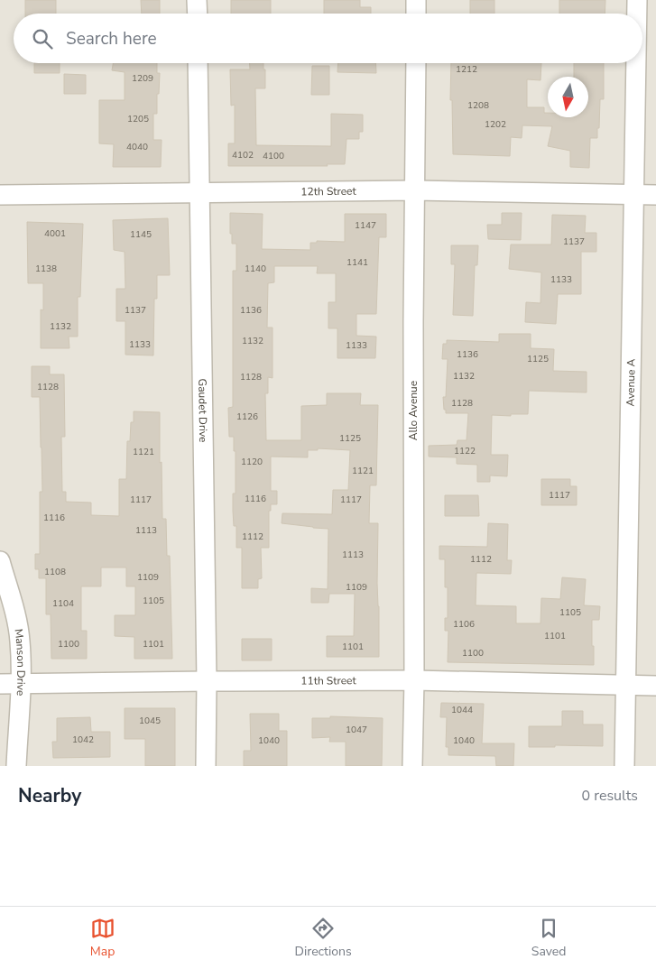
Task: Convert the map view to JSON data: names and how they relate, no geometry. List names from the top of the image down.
{
  "streets": {
    "street": [
      "12th Street",
      "Avenue A",
      "Gaudet Drive",
      "Allo Avenue",
      "Manson Drive",
      "11th Street"
    ]
  },
  "crossings": [
    ["12th Street", "Avenue A"],
    ["12th Street", "Gaudet Drive"],
    ["12th Street", "Allo Avenue"],
    ["Avenue A", "11th Street"],
    ["Gaudet Drive", "11th Street"],
    ["Allo Avenue", "11th Street"],
    ["Manson Drive", "11th Street"]
  ],
  "house_numbers": [
    "1212",
    "1209",
    "1208",
    "1205",
    "1202",
    "4040",
    "4102",
    "4100",
    "1147",
    "4001",
    "1145",
    "1137",
    "1141",
    "1138",
    "1140",
    "1133",
    "1137",
    "1136",
    "1132",
    "1132",
    "1133",
    "1133",
    "1136",
    "1125",
    "1132",
    "1128",
    "1128",
    "1128",
    "1126",
    "1125",
    "1122",
    "1121",
    "1120",
    "1121",
    "1117",
    "1116",
    "1117",
    "1117",
    "1116",
    "1113",
    "1112",
    "1113",
    "1112",
    "1108",
    "1109",
    "1109",
    "1105",
    "1104",
    "1105",
    "1106",
    "1101",
    "1100",
    "1101",
    "1101",
    "1100",
    "1044",
    "1045",
    "1047",
    "1042",
    "1040",
    "1040"
  ],
  "north": "bottom",
  "page": {
    "search": "Search here",
    "heading": ["Nearby", "0 results"],
    "nav": ["Map", "Directions", "Saved"]
  }
}
